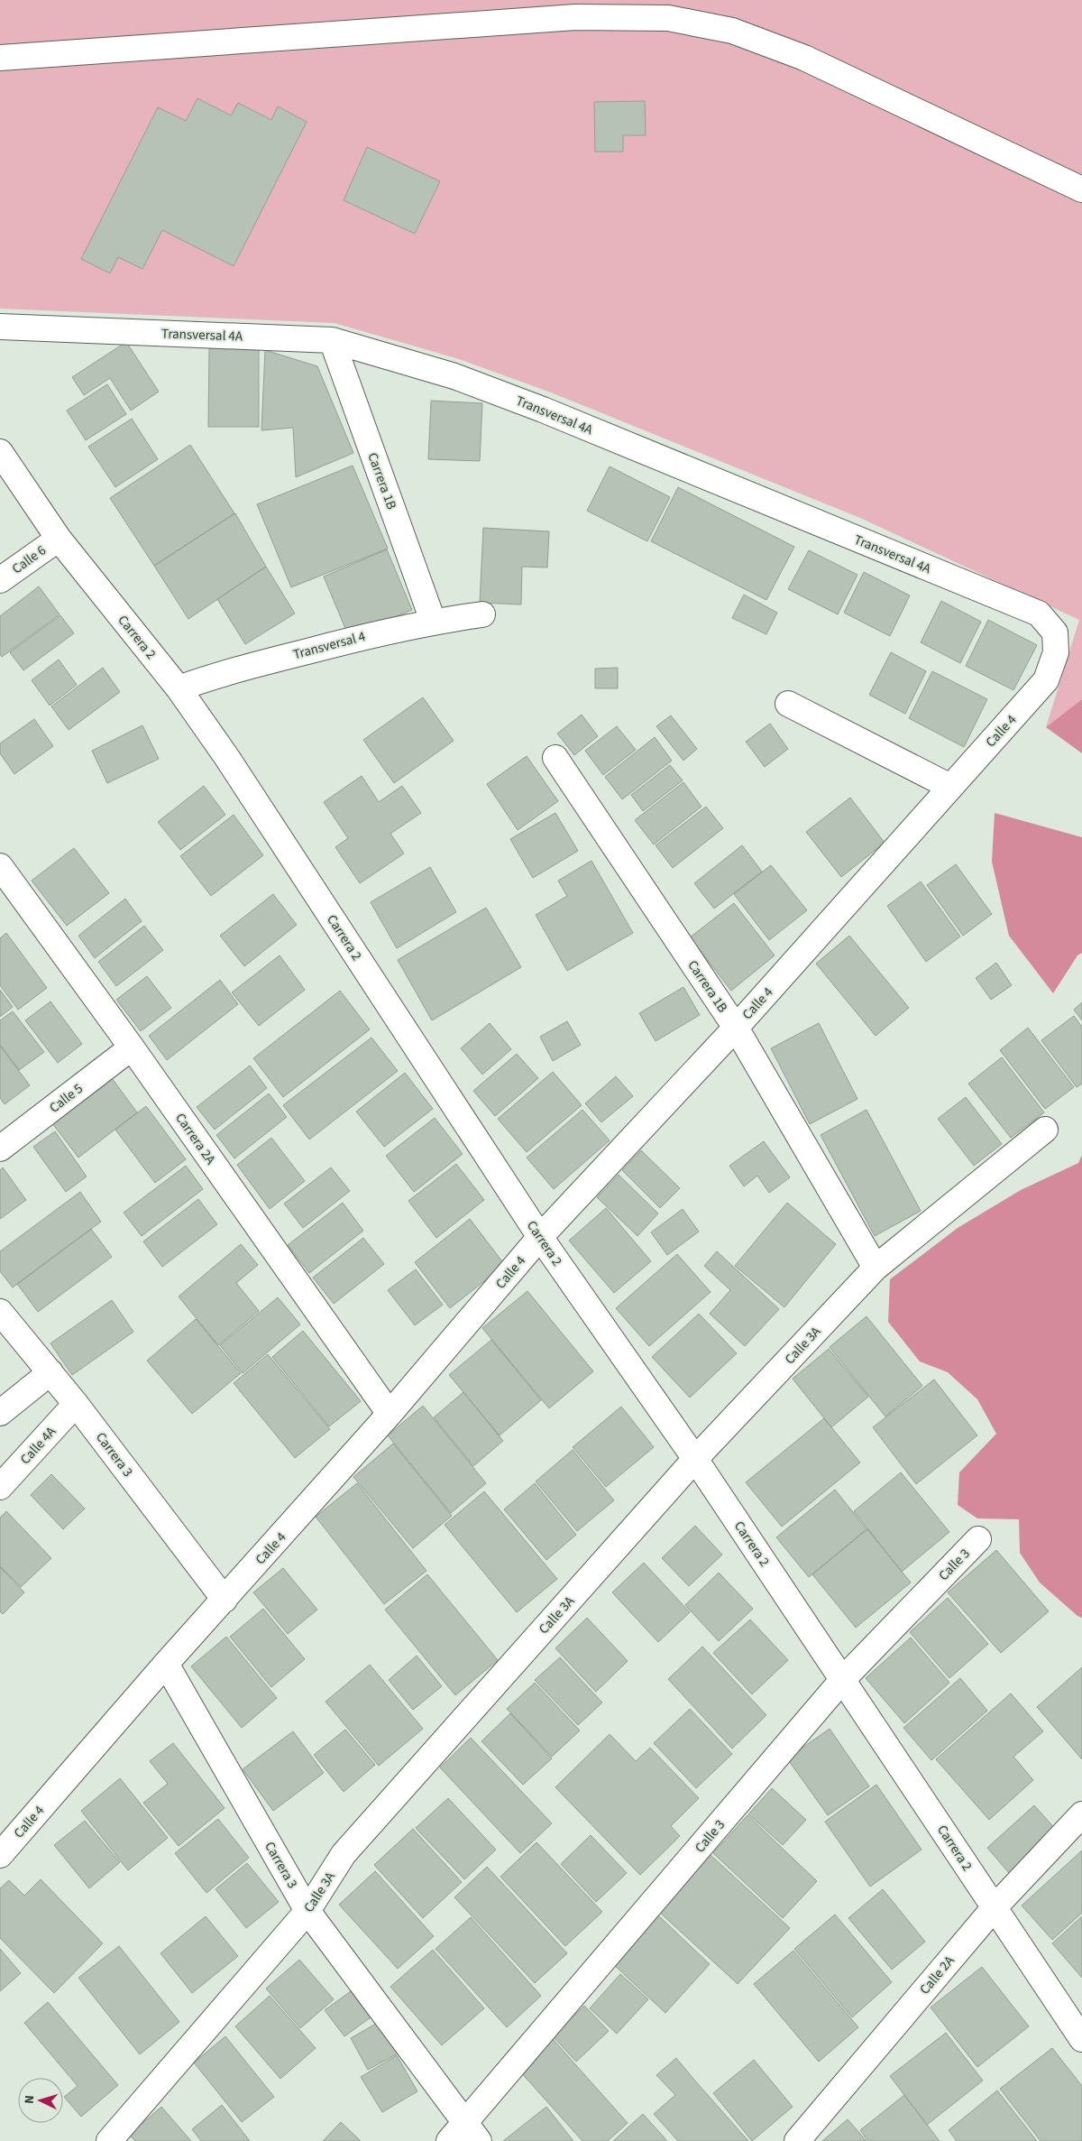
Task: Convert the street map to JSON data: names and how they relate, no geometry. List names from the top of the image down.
{
  "streets": {
    "street": [
      "Transversal 4A",
      "Carrera 1B",
      "Calle 6",
      "Carrera 2",
      "Transversal 4",
      "Calle 4",
      "Calle 5",
      "Carrera 2A",
      "Calle 3A",
      "Calle 4A",
      "Carrera 3",
      "Calle 3",
      "Calle 2A"
    ]
  },
  "crossings": [
    ["Transversal 4A", "Carrera 1B"],
    ["Transversal 4A", "Calle 4"],
    ["Carrera 1B", "Transversal 4"],
    ["Carrera 1B", "Calle 4"],
    ["Carrera 1B", "Calle 3A"],
    ["Calle 6", "Carrera 2"],
    ["Carrera 2", "Transversal 4"],
    ["Carrera 2", "Calle 4"],
    ["Carrera 2", "Calle 3A"],
    ["Carrera 2", "Calle 3"],
    ["Carrera 2", "Calle 2A"],
    ["Calle 4", "Carrera 2A"],
    ["Calle 4", "Carrera 3"],
    ["Calle 5", "Carrera 2A"],
    ["Calle 3A", "Carrera 3"],
    ["Calle 4A", "Carrera 3"],
    ["Carrera 3", "Calle 3"]
  ],
  "north": "left"
}
